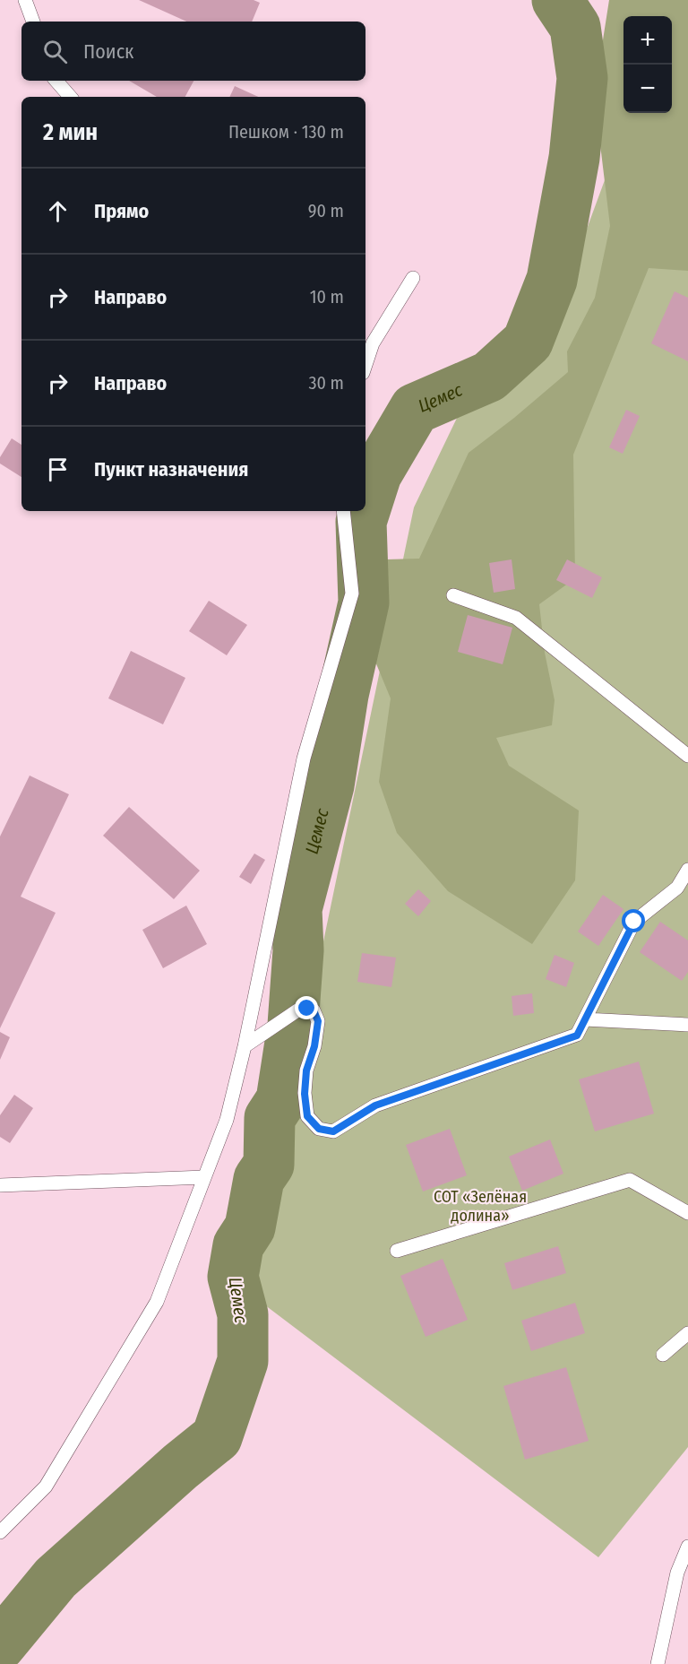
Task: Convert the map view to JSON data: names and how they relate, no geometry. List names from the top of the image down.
{
  "water": ["Цемес"],
  "parks": ["СОТ «Зелёная долина»"],
  "page": {
    "map_buttons": ["+", "−"],
    "search": "Поиск",
    "heading": ["2 мин", "Пешком · 130 m"],
    "list": [
      ["Прямо", "90 m"],
      ["Направо", "10 m"],
      ["Направо", "30 m"],
      "Пункт назначения"
    ]
  }
}
